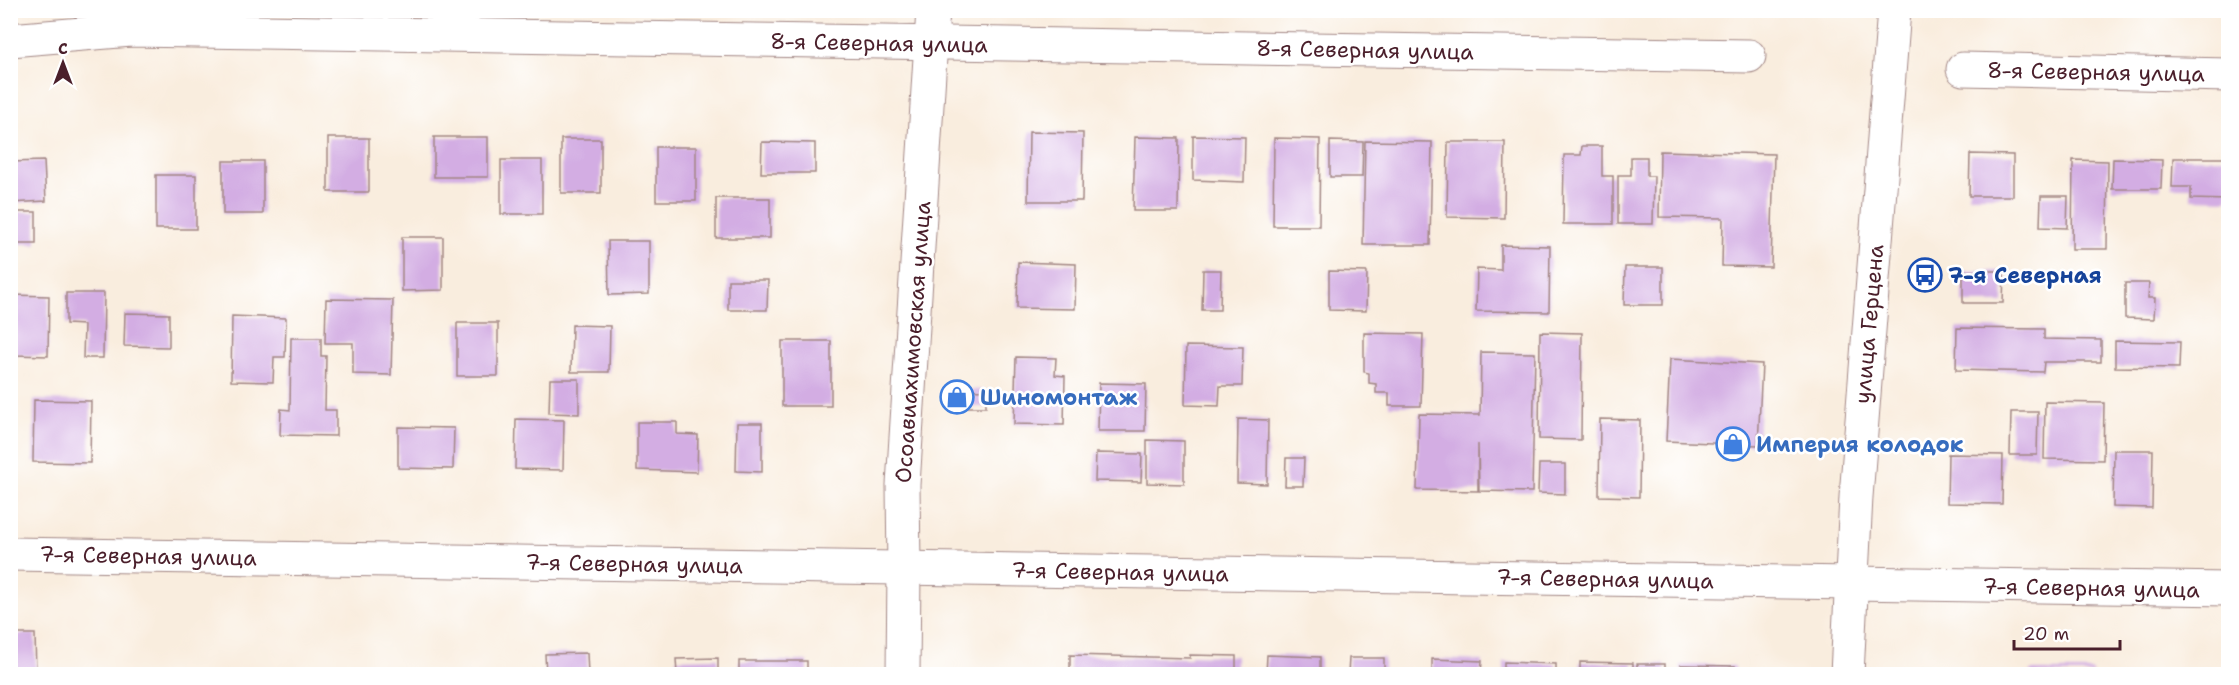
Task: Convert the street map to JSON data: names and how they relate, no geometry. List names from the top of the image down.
{
  "streets": {
    "main road": [
      "8-я Северная улица",
      "улица Герцена",
      "Осоавиахимовская улица",
      "7-я Северная улица"
    ]
  },
  "crossings": [
    ["8-я Северная улица", "Осоавиахимовская улица"],
    ["улица Герцена", "7-я Северная улица"],
    ["Осоавиахимовская улица", "7-я Северная улица"]
  ],
  "places": {
    "bus stop": ["7-я Северная"],
    "shop": ["Шиномонтаж", "Империя колодок"]
  },
  "scale_bar": "20 m",
  "north": "top"
}
